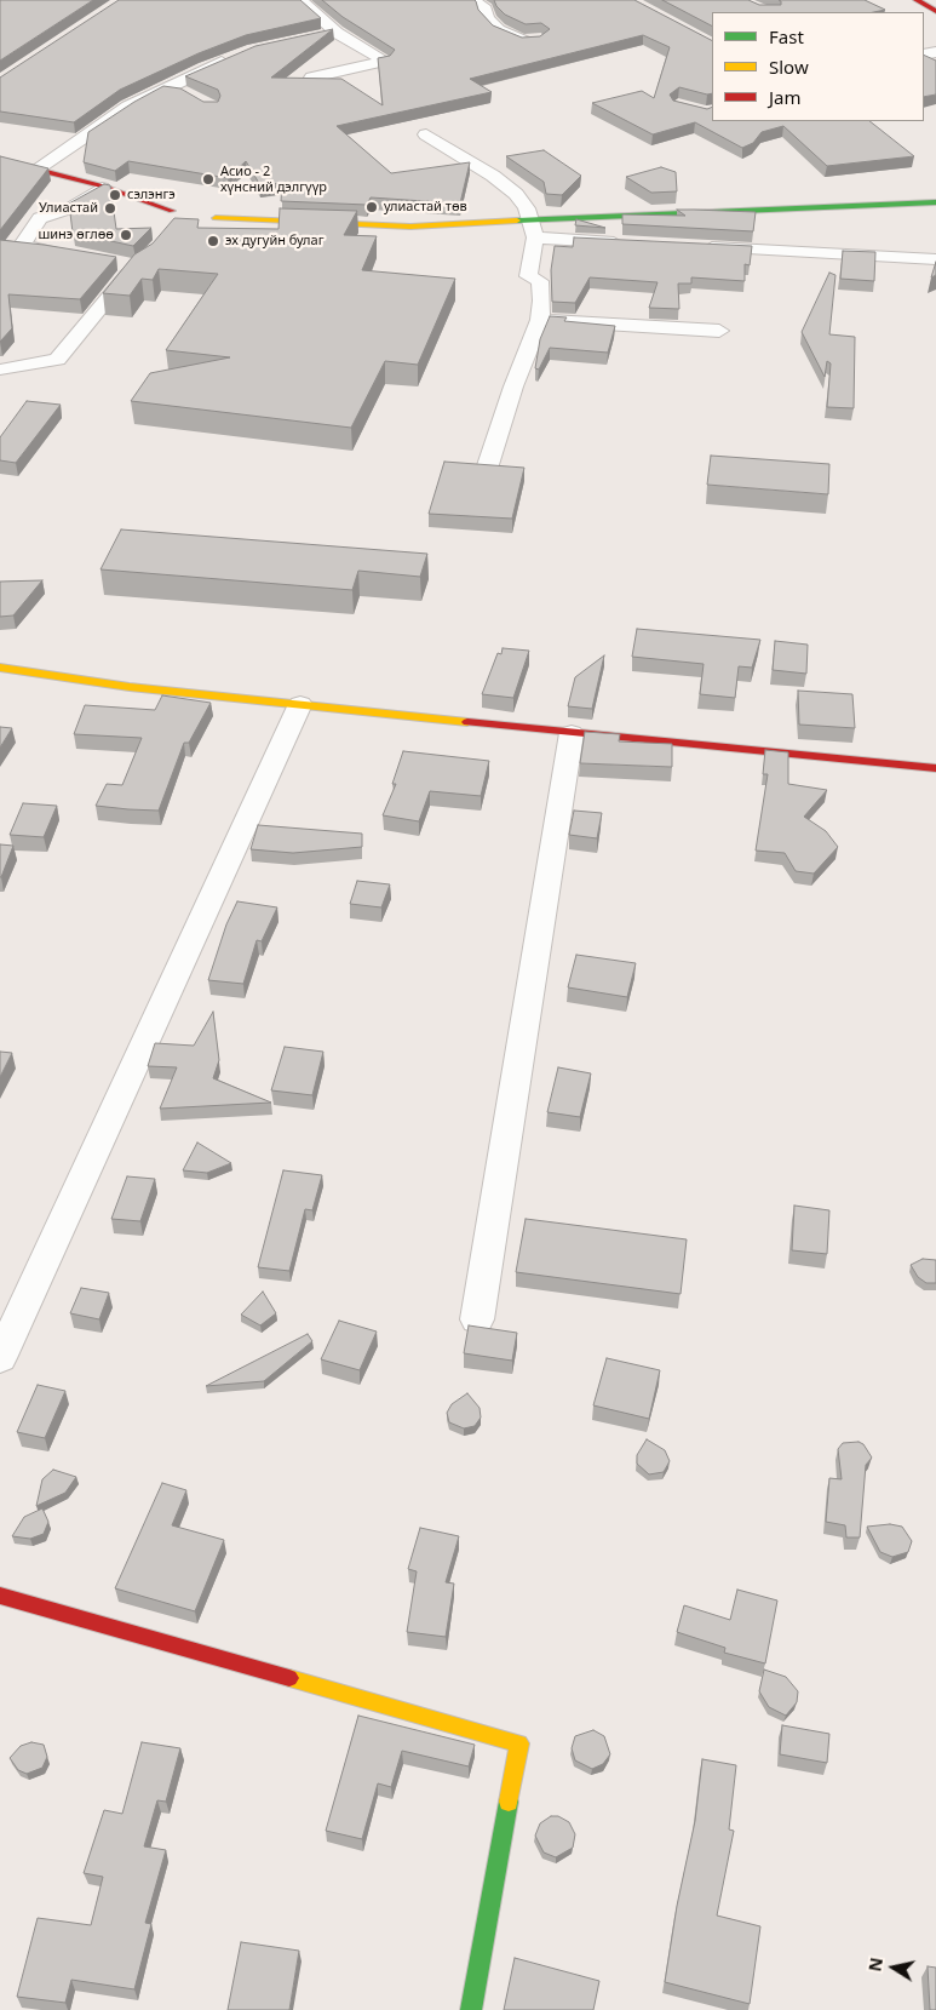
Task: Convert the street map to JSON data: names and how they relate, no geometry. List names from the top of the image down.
{
  "places": [
    "Асио - 2 хүнсний дэлгүүр",
    "сэлэнгэ",
    "улиастай төв",
    "Улиастай",
    "шинэ өглөө",
    "эх дугуйн булаг"
  ],
  "legend": ["Fast", "Slow", "Jam"],
  "north": "left"
}
